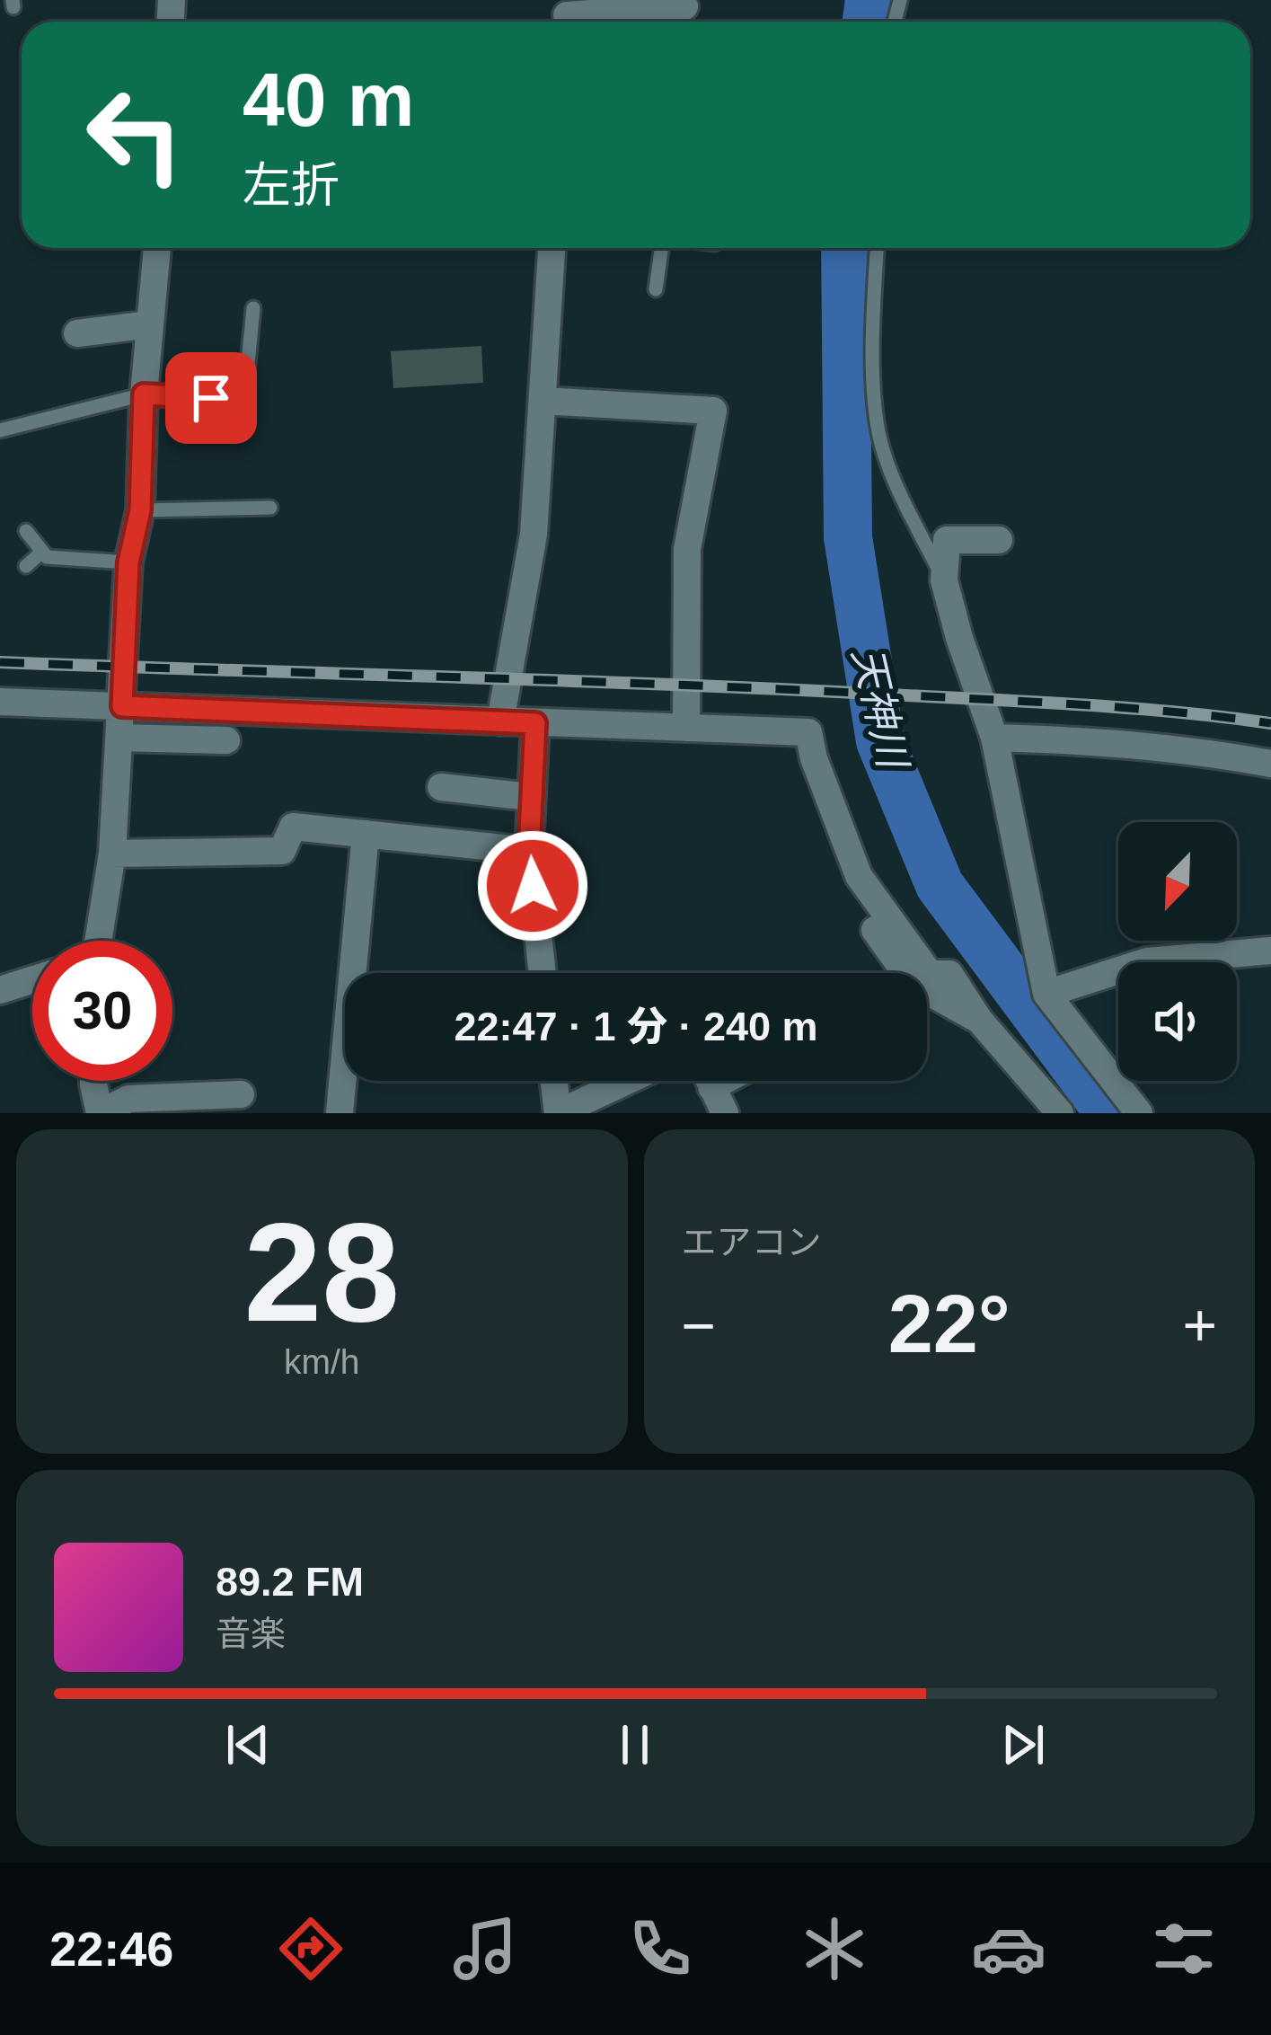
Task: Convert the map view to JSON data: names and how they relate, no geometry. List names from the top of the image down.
{
  "water": ["天神川"],
  "north": "bottom left",
  "page": {
    "turn": ["40 m", "左折"],
    "limit": "30",
    "trip": "22:47 · 1 分 · 240 m",
    "tile": [
      ["28", "km/h"],
      "エアコン"
    ],
    "heat": ["−", "22°", "+"],
    "song": ["89.2 FM", "音楽"],
    "tabs": "22:46"
  }
}
